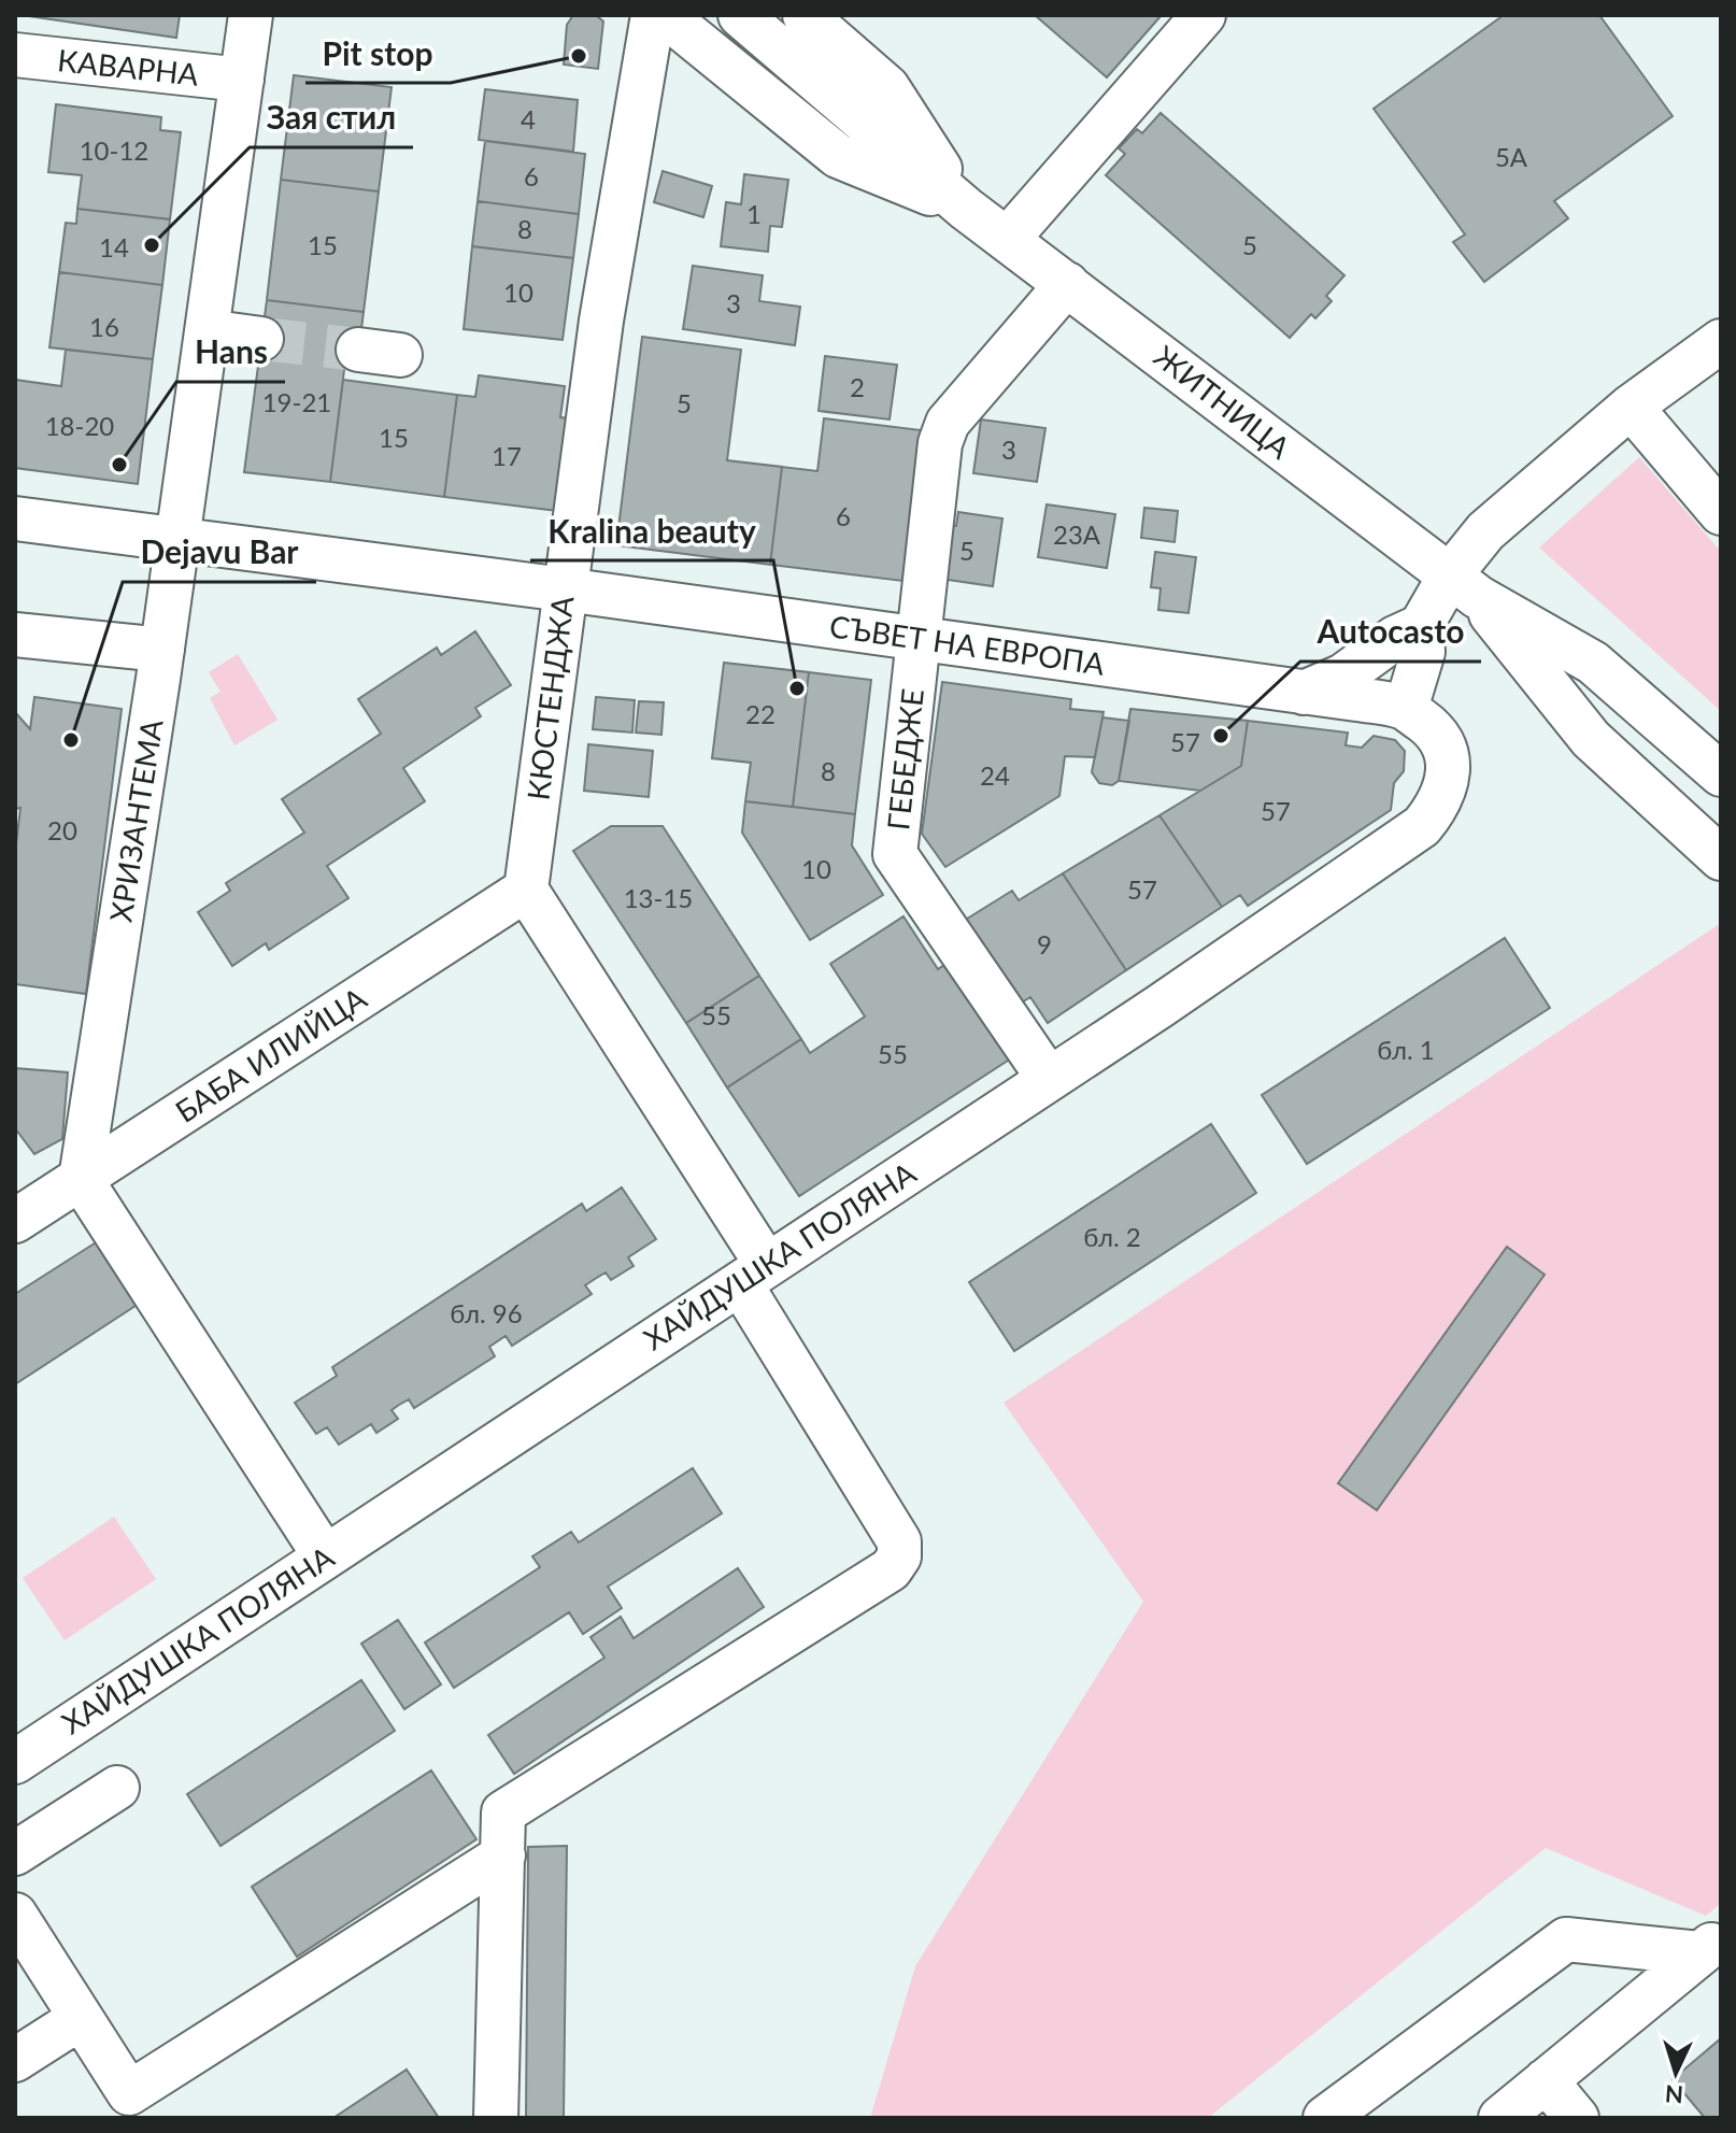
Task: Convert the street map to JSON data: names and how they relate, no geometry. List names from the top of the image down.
{
  "streets": {
    "street": [
      "КАВАРНА",
      "ЖИТНИЦА",
      "СЪВЕТ НА ЕВРОПА",
      "КЮСТЕНДЖА",
      "ГЕБЕДЖЕ",
      "ХРИЗАНТЕМА",
      "БАБА ИЛИЙЦА",
      "ХАЙДУШКА ПОЛЯНА"
    ]
  },
  "crossings": [
    ["КАВАРНА", "ХРИЗАНТЕМА"],
    ["ЖИТНИЦА", "ГЕБЕДЖЕ"],
    ["СЪВЕТ НА ЕВРОПА", "КЮСТЕНДЖА"],
    ["СЪВЕТ НА ЕВРОПА", "ГЕБЕДЖЕ"],
    ["СЪВЕТ НА ЕВРОПА", "ХРИЗАНТЕМА"],
    ["КЮСТЕНДЖА", "БАБА ИЛИЙЦА"],
    ["ГЕБЕДЖЕ", "ХАЙДУШКА ПОЛЯНА"],
    ["ХРИЗАНТЕМА", "БАБА ИЛИЙЦА"]
  ],
  "places": [
    "Pit stop",
    "Зая стил",
    "Hans",
    "Kralina beauty",
    "Autocasto",
    "Dejavu Bar"
  ],
  "house_numbers": [
    "4",
    "10-12",
    "5А",
    "6",
    "1",
    "8",
    "15",
    "5",
    "14",
    "10",
    "3",
    "16",
    "2",
    "19-21",
    "5",
    "18-20",
    "15",
    "3",
    "17",
    "6",
    "23А",
    "5",
    "22",
    "57",
    "8",
    "24",
    "57",
    "20",
    "10",
    "57",
    "13-15",
    "9",
    "55",
    "бл. 1",
    "55",
    "бл. 2",
    "бл. 96"
  ],
  "north": "bottom"
}
